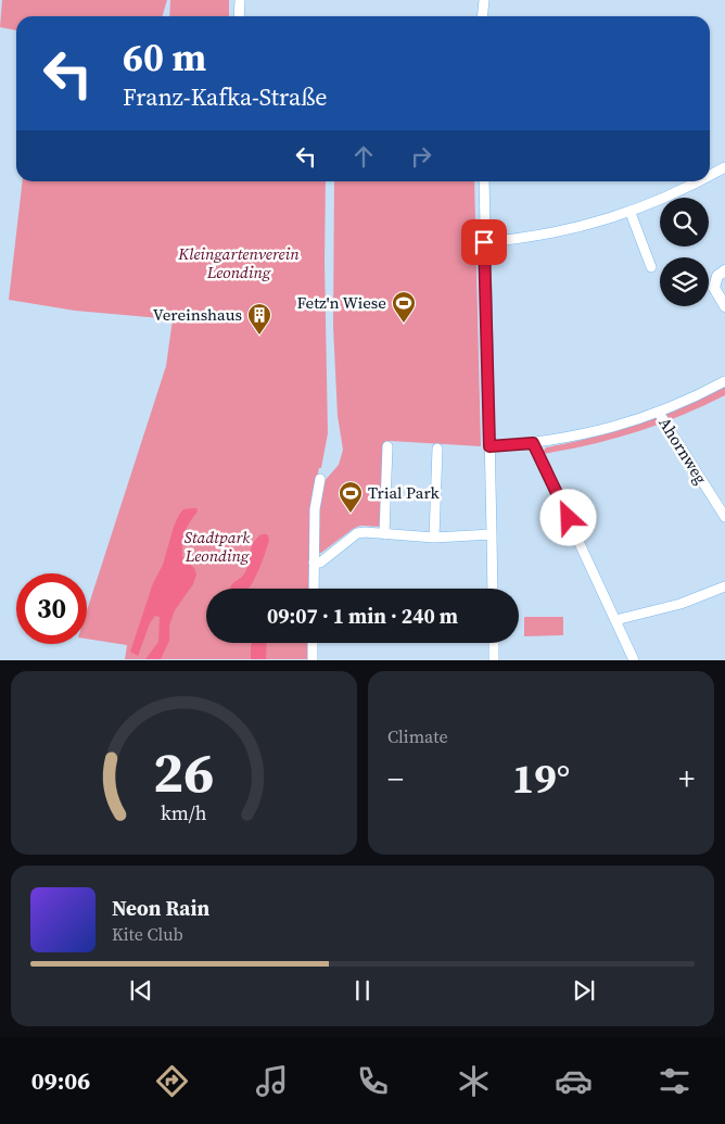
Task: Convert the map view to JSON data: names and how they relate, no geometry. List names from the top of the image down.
{
  "streets": {
    "street": ["Ahornweg"]
  },
  "parks": ["Kleingartenverein Leonding", "Stadtpark Leonding"],
  "places": {
    "sports": ["Fetz'n Wiese", "Trial Park"],
    "building": ["Vereinshaus"]
  },
  "page": {
    "turn": ["60 m", "Franz-Kafka-Straße"],
    "limit": "30",
    "trip": "09:07 · 1 min · 240 m",
    "tile": "Climate",
    "heat": ["−", "19°", "+"],
    "song": ["Neon Rain", "Kite Club"],
    "tabs": "09:06",
    "gauge": ["26", "km/h"]
  }
}
